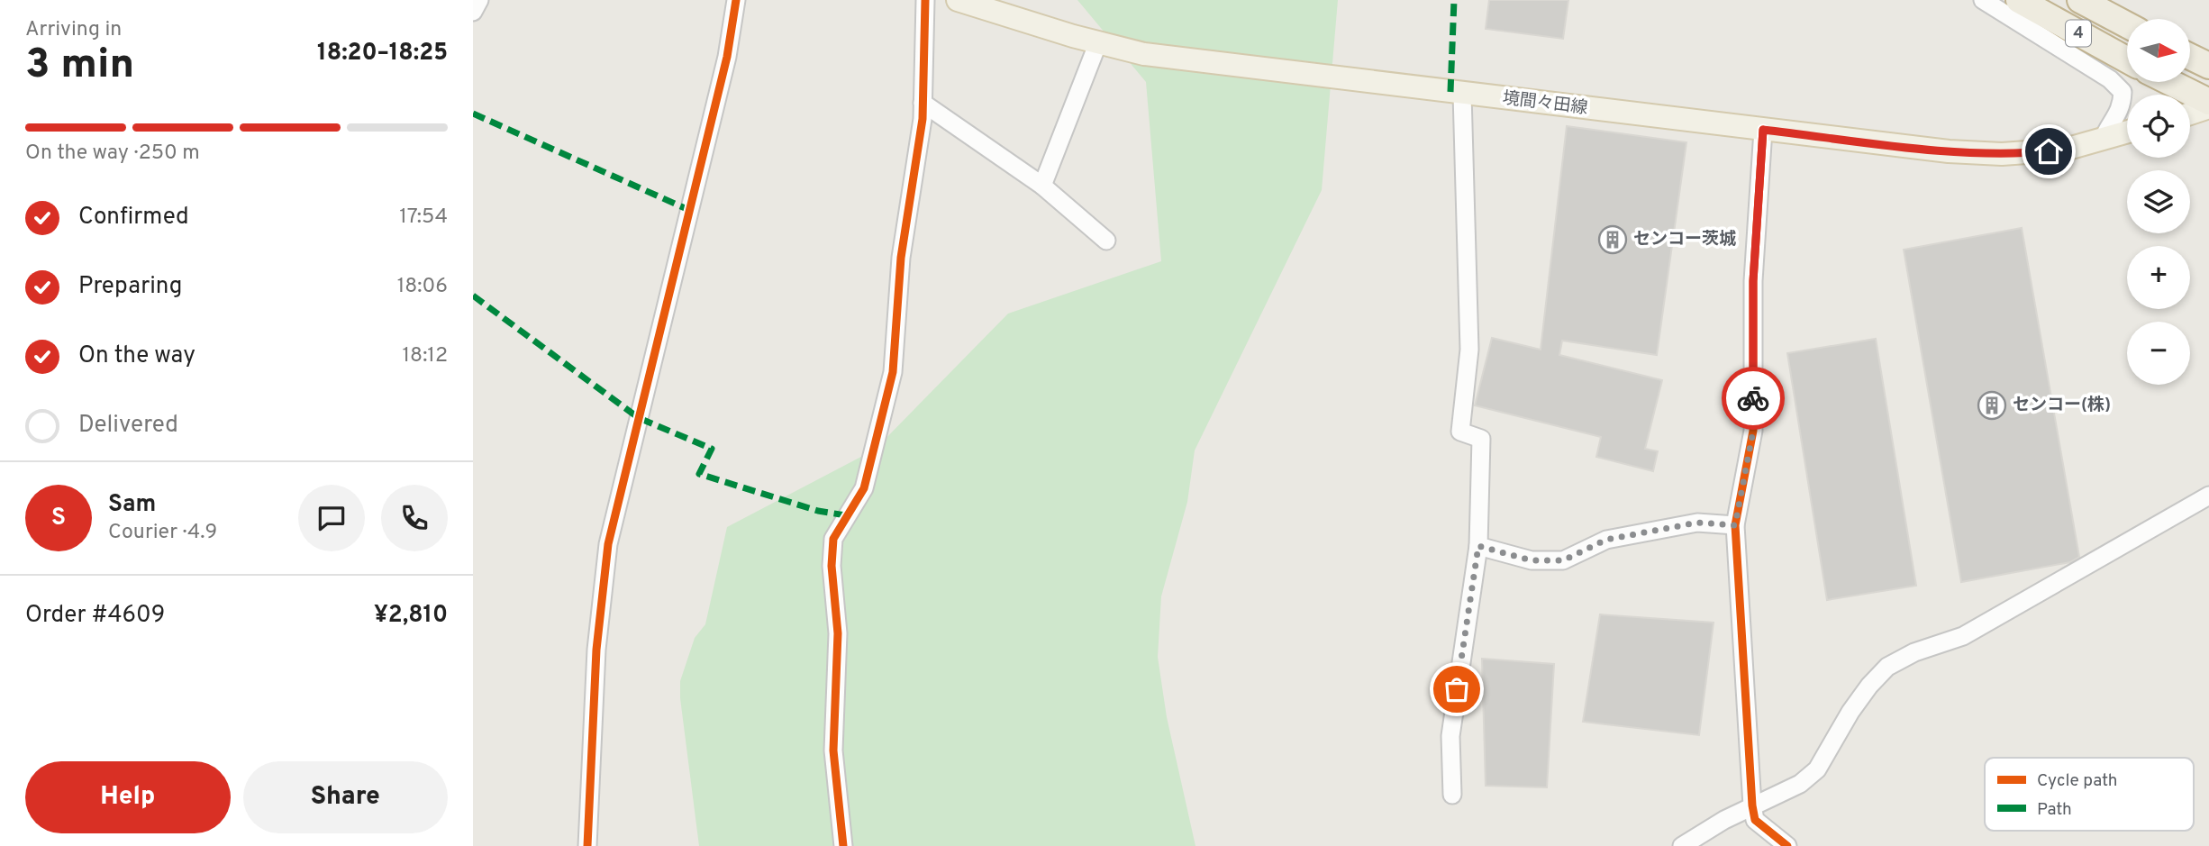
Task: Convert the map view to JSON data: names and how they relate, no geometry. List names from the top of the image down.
{
  "streets": {
    "highway": ["4"],
    "main road": ["境間々田線"]
  },
  "places": {
    "building": ["センコー茨城", "センコー(株)"]
  },
  "legend": ["Cycle path", "Path"],
  "north": "right",
  "page": {
    "heading": ["3 min", "Arriving in", "18:20–18:25"],
    "panel": [
      "Sam",
      "Courier · 4.9",
      "Order #4609",
      "¥2,810"
    ],
    "map_buttons": ["+", "−"],
    "bar": "On the way · 250 m",
    "list": [
      ["Confirmed", "17:54"],
      ["Preparing", "18:06"],
      ["On the way", "18:12"],
      "Delivered"
    ],
    "round": "S",
    "buttons": ["Help", "Share"]
  }
}
